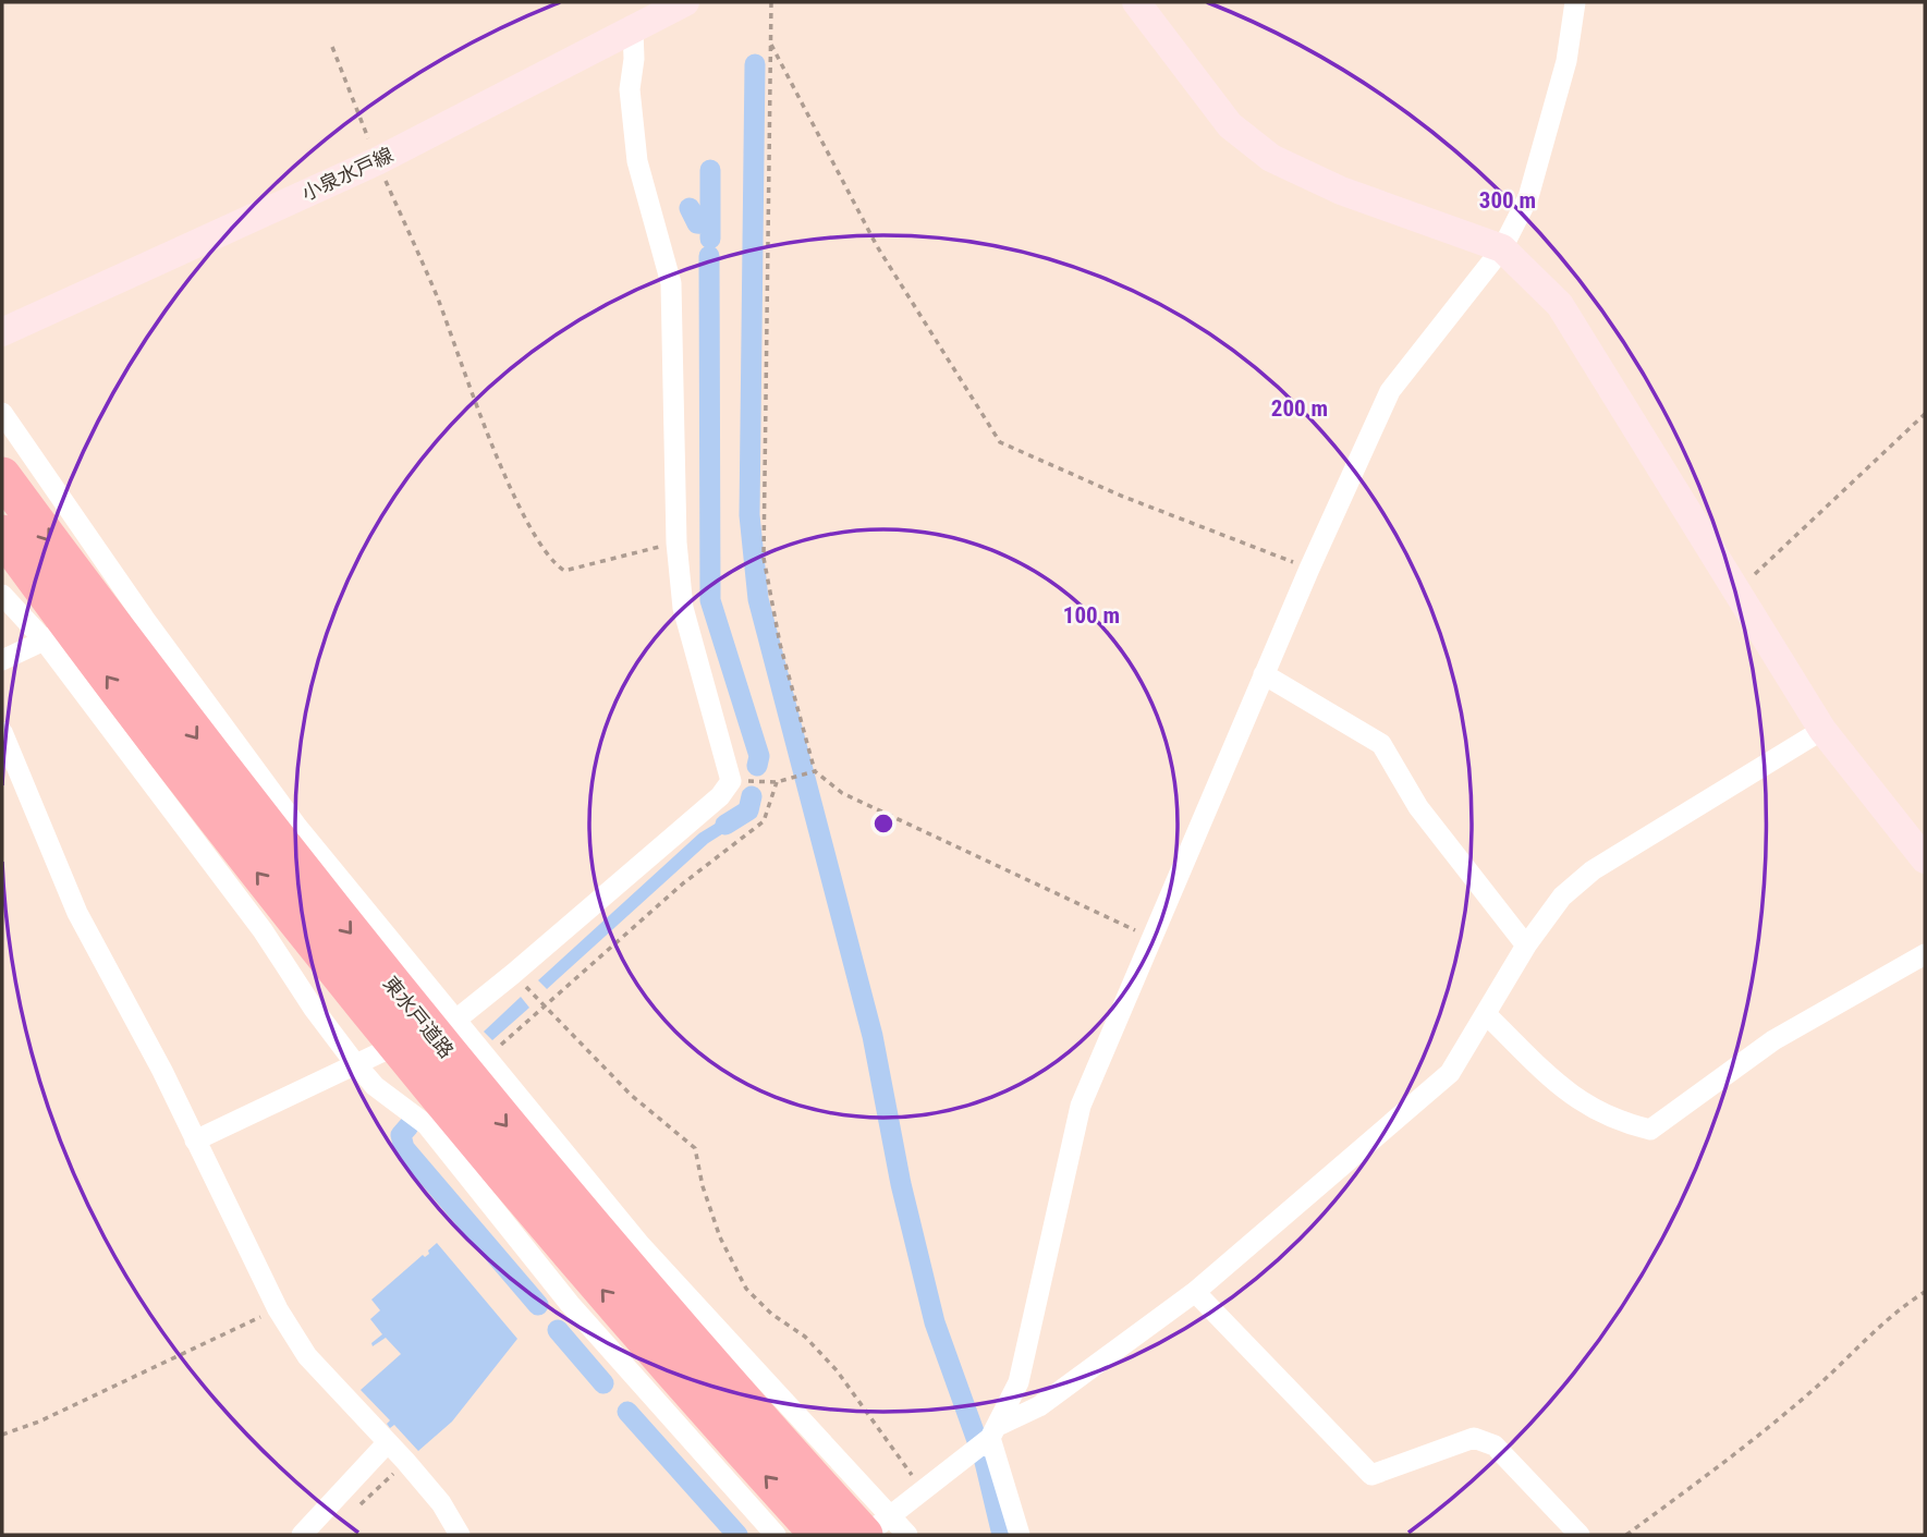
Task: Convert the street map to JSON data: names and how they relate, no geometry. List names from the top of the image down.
{
  "streets": {
    "highway": ["東水戸道路"],
    "street": ["小泉水戸線"]
  },
  "rings": ["300 m", "200 m", "100 m"]
}
